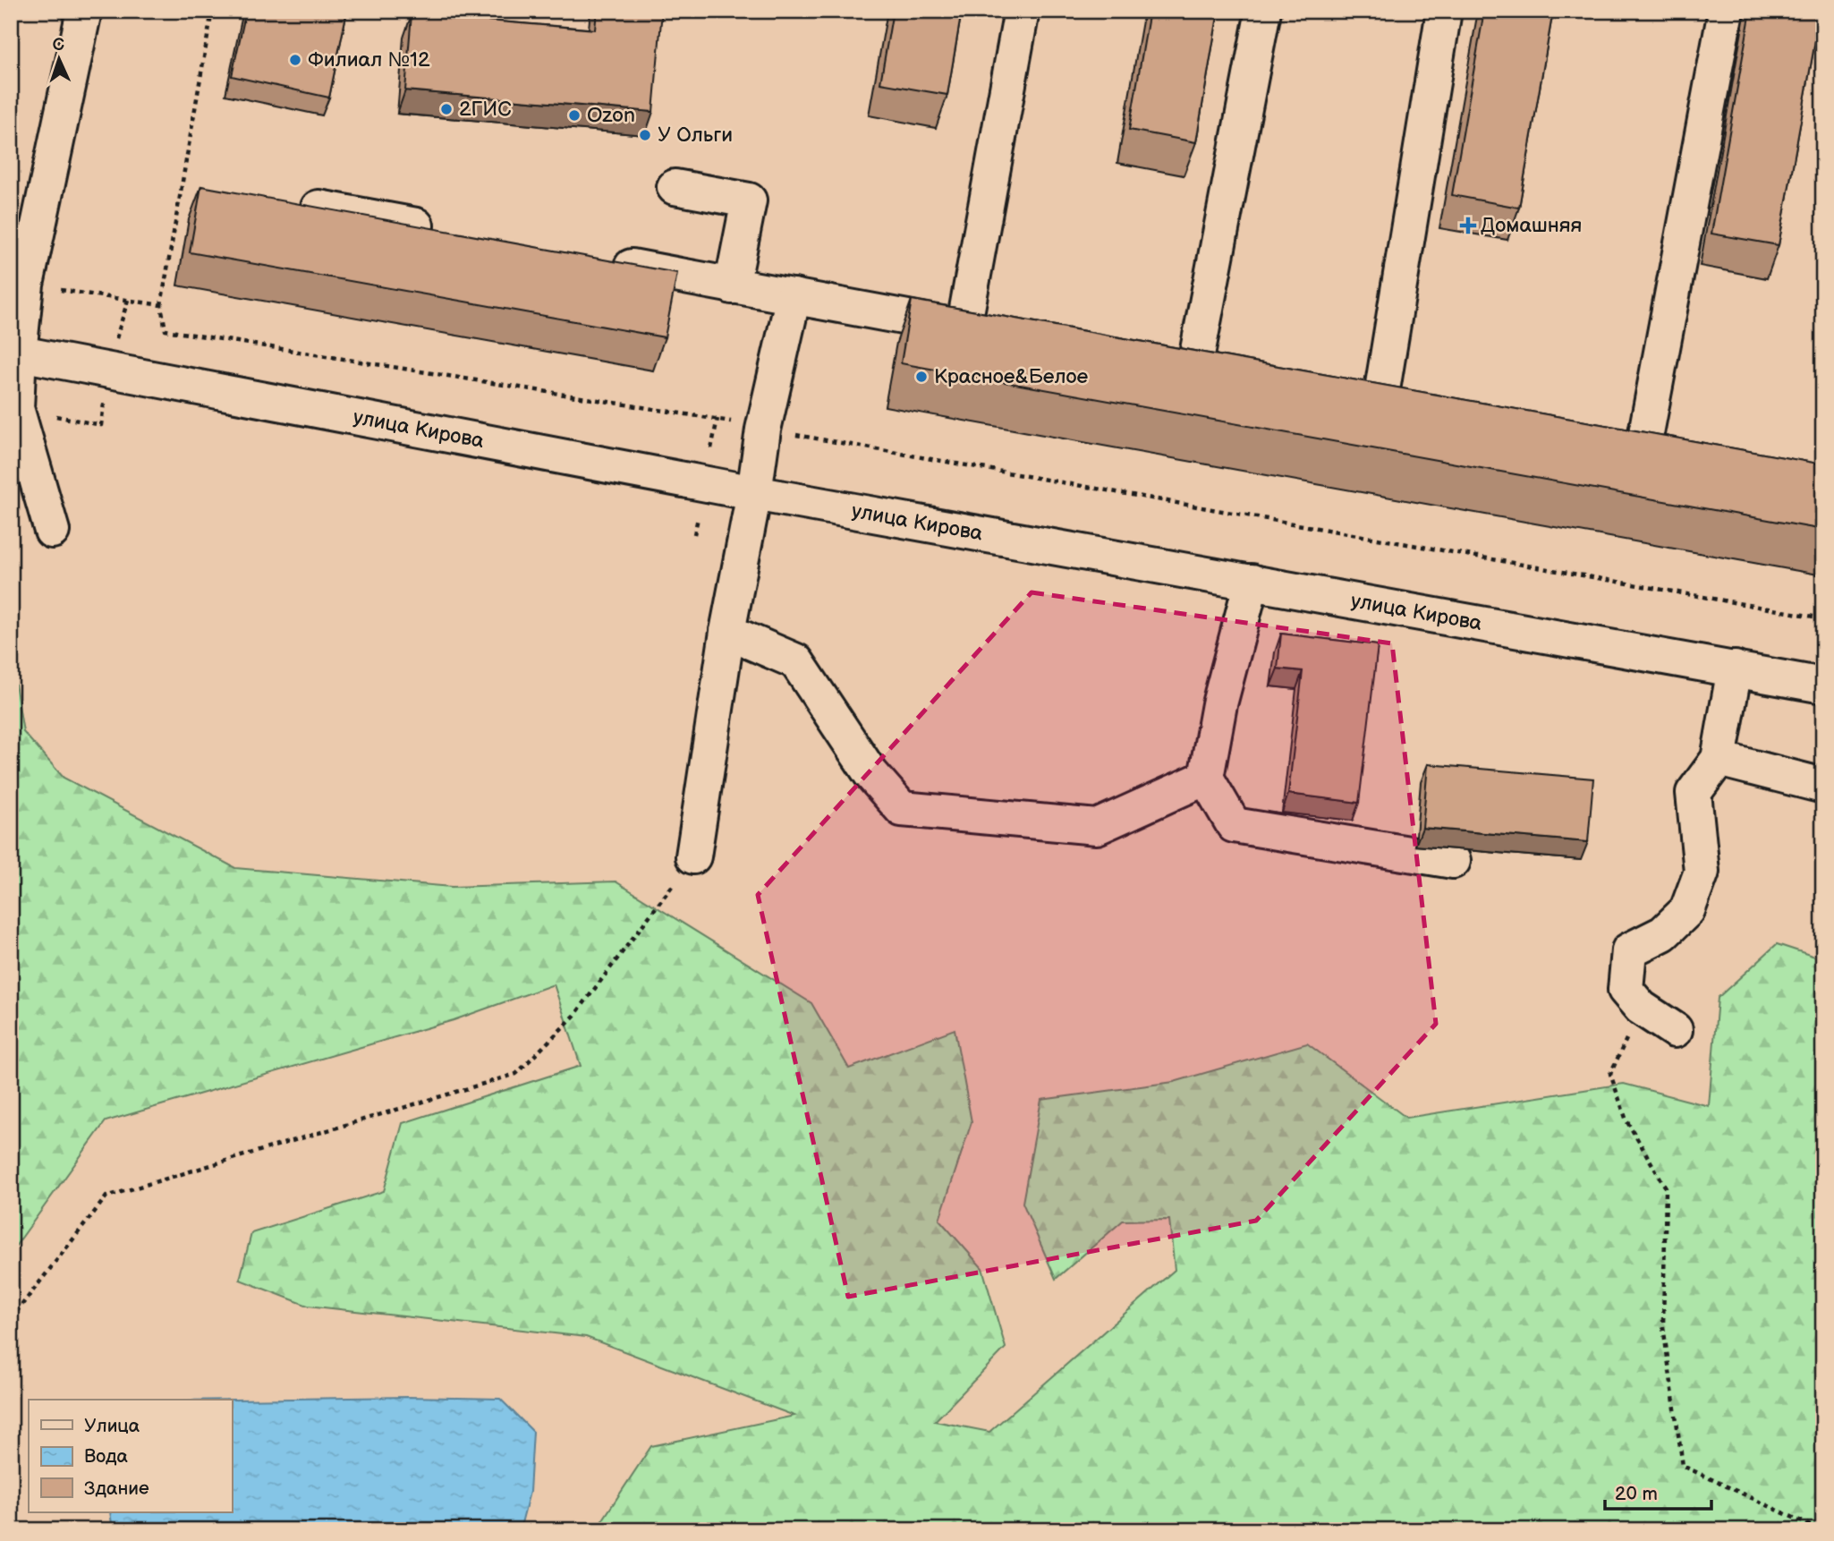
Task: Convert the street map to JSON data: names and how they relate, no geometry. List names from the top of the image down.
{
  "streets": {
    "street": ["улица Кирова"]
  },
  "places": {
    "other": [
      "Филиал №12",
      "2ГИС",
      "Ozon",
      "У Ольги",
      "Красное&Белое"
    ],
    "health": ["Домашняя"]
  },
  "legend": ["Улица", "Вода", "Здание"],
  "scale_bar": "20 m",
  "north": "top"
}
